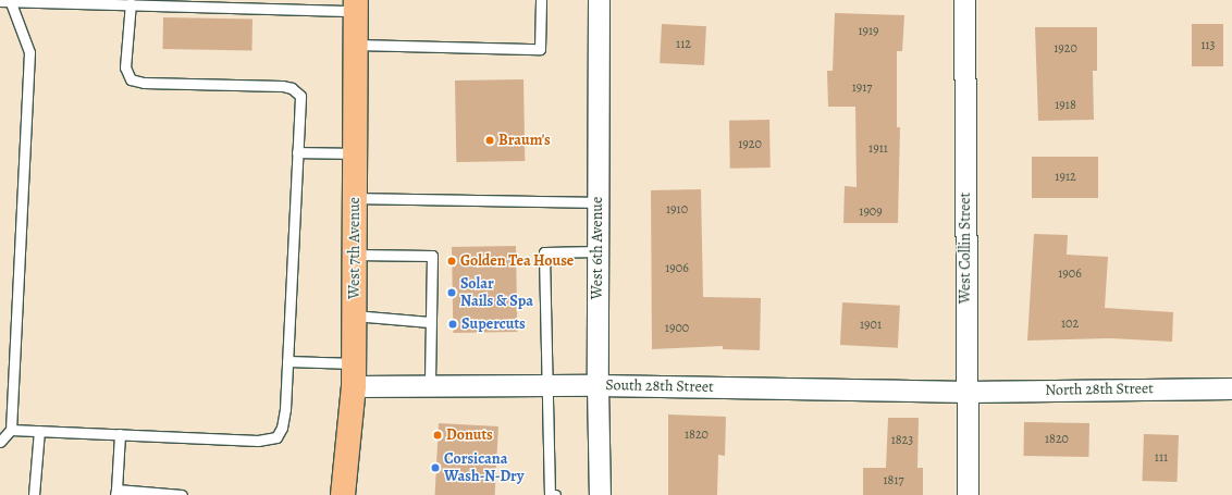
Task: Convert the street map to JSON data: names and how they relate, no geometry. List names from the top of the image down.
{
  "streets": {
    "main road": ["West 7th Avenue"],
    "street": [
      "West 6th Avenue",
      "West Collin Street",
      "South 28th Street",
      "North 28th Street"
    ]
  },
  "crossings": [
    ["West 7th Avenue", "South 28th Street"],
    ["West 6th Avenue", "South 28th Street"],
    ["West Collin Street", "South 28th Street"],
    ["West Collin Street", "North 28th Street"],
    ["South 28th Street", "North 28th Street"]
  ],
  "places": [
    "Braum's",
    "Golden Tea House",
    "Solar Nails & Spa",
    "Supercuts",
    "Donuts",
    "Corsicana Wash-N-Dry"
  ],
  "house_numbers": [
    "1919",
    "112",
    "113",
    "1920",
    "1917",
    "1918",
    "1920",
    "1911",
    "1912",
    "1910",
    "1909",
    "1906",
    "1906",
    "102",
    "1901",
    "1900",
    "1820",
    "1820",
    "1823",
    "111",
    "1817"
  ]
}
